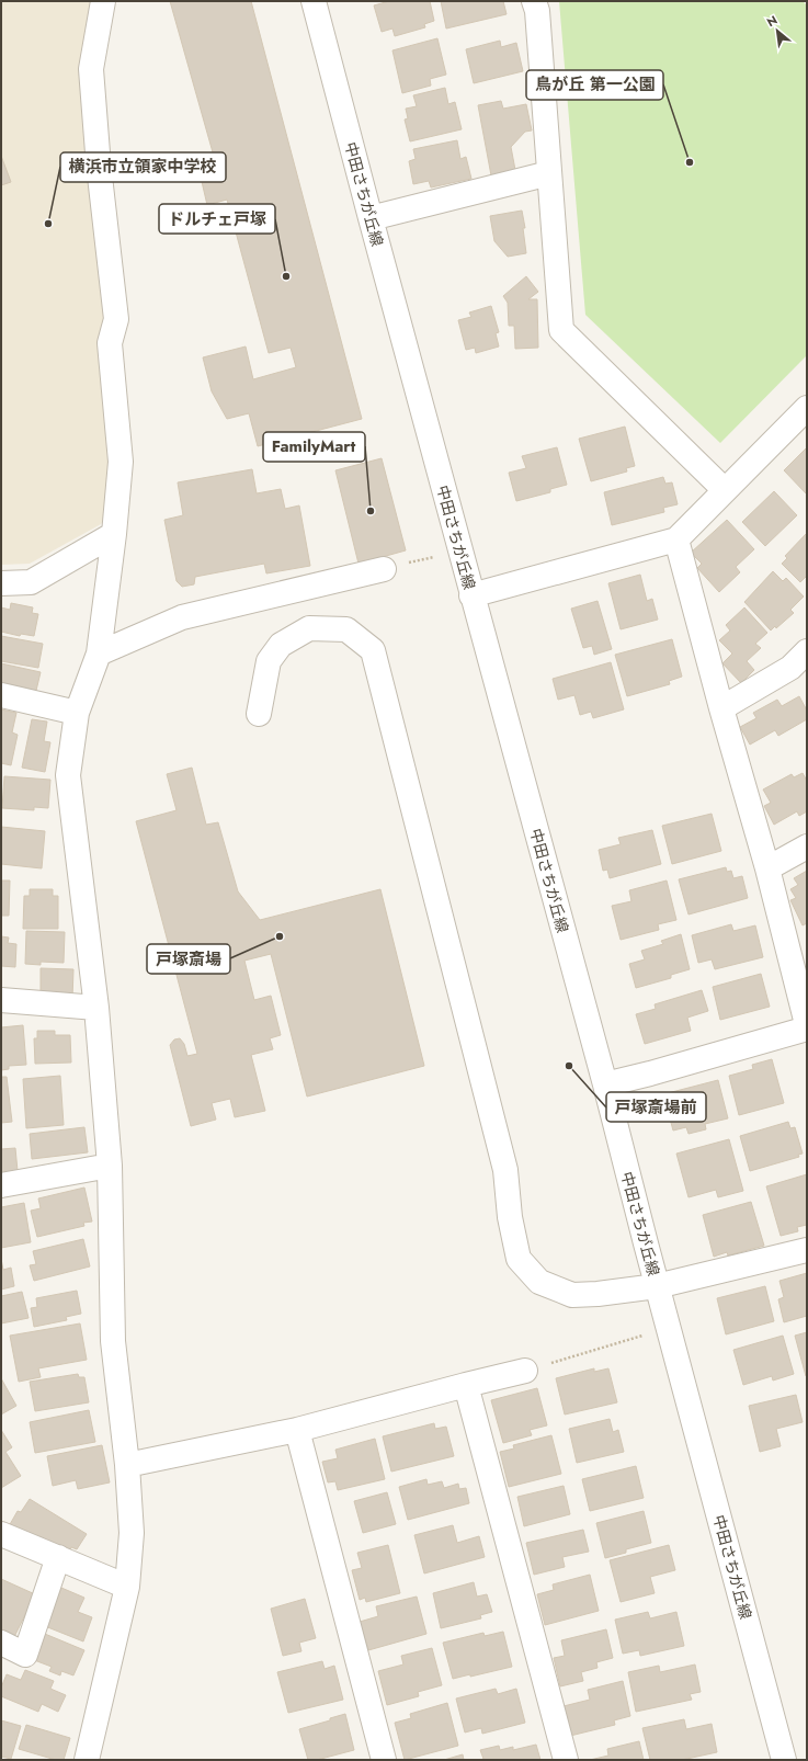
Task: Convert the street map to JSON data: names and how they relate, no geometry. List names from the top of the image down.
{
  "streets": {
    "street": ["中田さちが丘線"]
  },
  "places": [
    "鳥が丘 第一公園",
    "横浜市立領家中学校",
    "ドルチェ戸塚",
    "FamilyMart",
    "戸塚斎場",
    "戸塚斎場前"
  ],
  "north": "top left"
}
